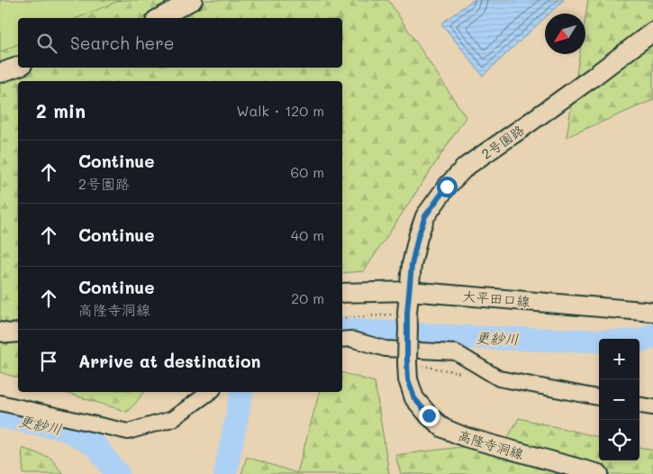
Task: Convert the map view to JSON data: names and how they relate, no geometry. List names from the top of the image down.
{
  "streets": {
    "street": ["2号園路", "大平田口線", "高隆寺洞線"]
  },
  "crossings": [
    ["2号園路", "大平田口線"],
    ["2号園路", "高隆寺洞線"]
  ],
  "water": ["更紗川"],
  "north": "bottom left",
  "page": {
    "search": "Search here",
    "heading": ["2 min", "Walk · 120 m"],
    "list": [
      ["Continue", "2号園路", "60 m"],
      ["Continue", "40 m"],
      ["Continue", "高隆寺洞線", "20 m"],
      "Arrive at destination"
    ],
    "map_buttons": ["+", "−"]
  }
}
